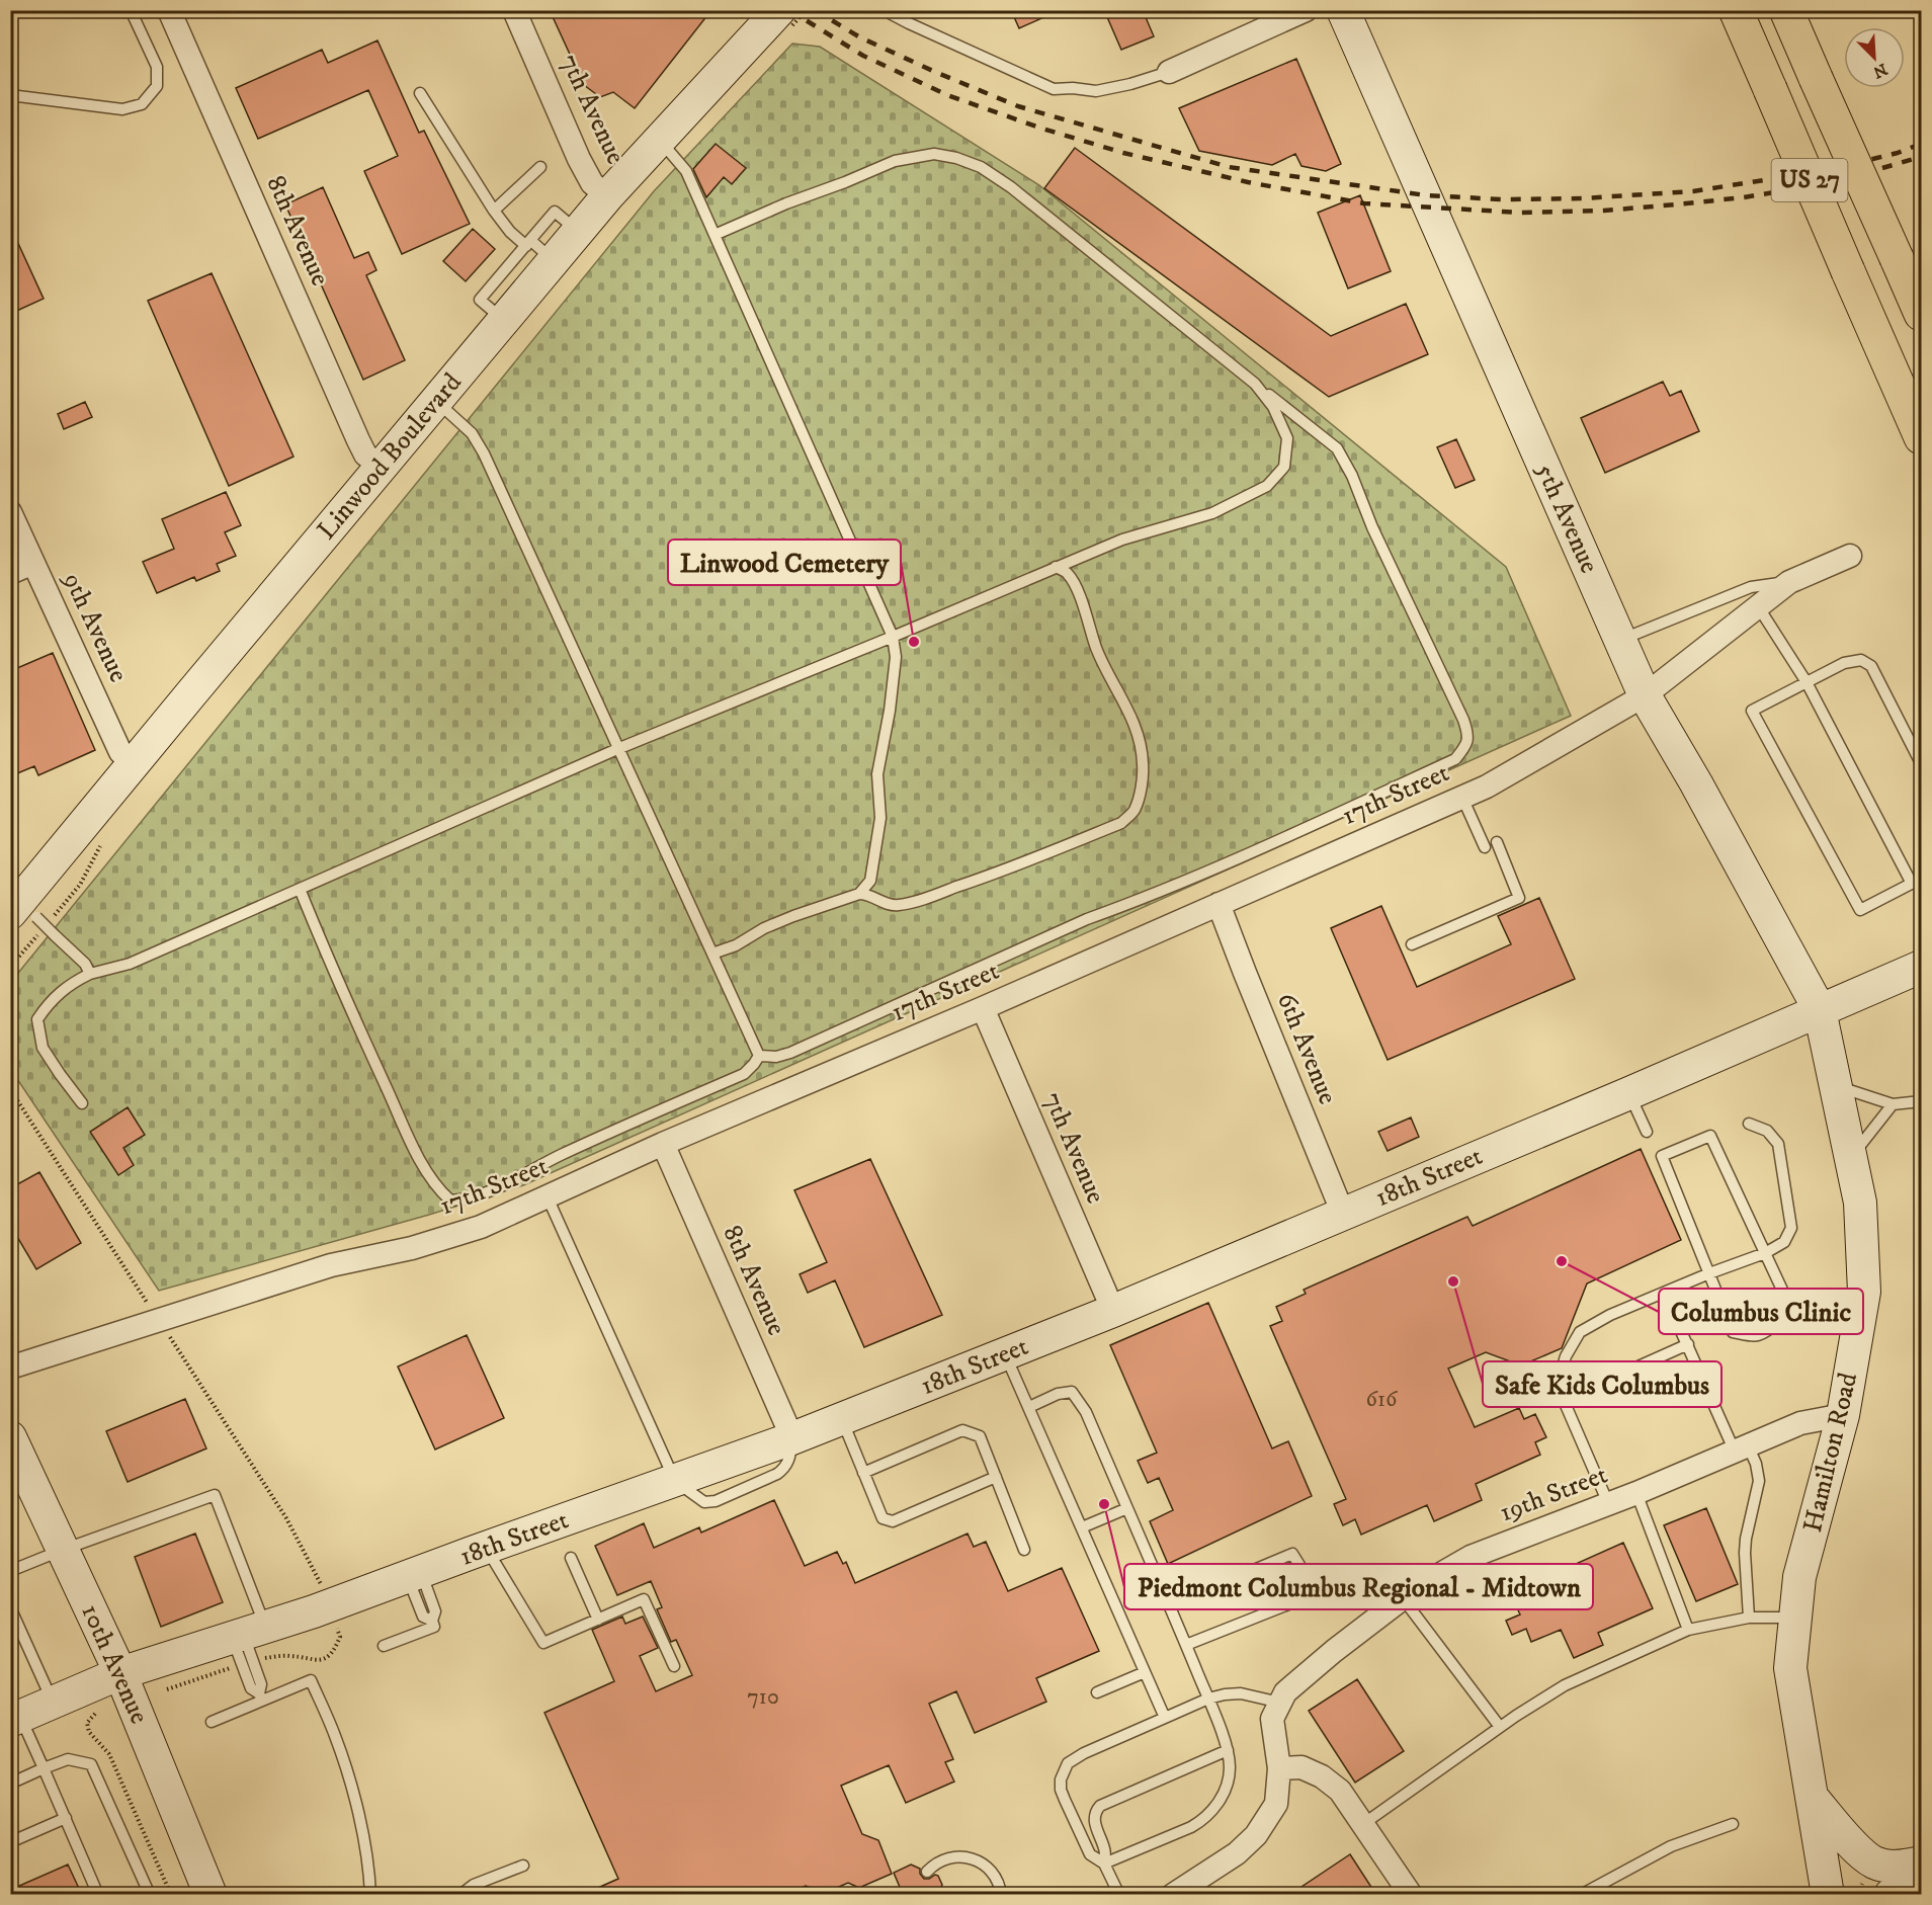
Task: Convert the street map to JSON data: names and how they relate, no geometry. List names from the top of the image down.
{
  "streets": {
    "main road": ["US 27"],
    "street": [
      "7th Avenue",
      "8th Avenue",
      "Linwood Boulevard",
      "5th Avenue",
      "9th Avenue",
      "17th Street",
      "6th Avenue",
      "18th Street",
      "Hamilton Road",
      "19th Street",
      "10th Avenue"
    ]
  },
  "crossings": [
    ["7th Avenue", "Linwood Boulevard"],
    ["7th Avenue", "17th Street"],
    ["7th Avenue", "18th Street"],
    ["8th Avenue", "Linwood Boulevard"],
    ["8th Avenue", "17th Street"],
    ["8th Avenue", "18th Street"],
    ["Linwood Boulevard", "9th Avenue"],
    ["5th Avenue", "17th Street"],
    ["5th Avenue", "18th Street"],
    ["5th Avenue", "Hamilton Road"],
    ["17th Street", "6th Avenue"],
    ["6th Avenue", "18th Street"],
    ["18th Street", "Hamilton Road"],
    ["18th Street", "10th Avenue"],
    ["Hamilton Road", "19th Street"]
  ],
  "places": [
    "Linwood Cemetery",
    "Columbus Clinic",
    "Safe Kids Columbus",
    "Piedmont Columbus Regional - Midtown"
  ],
  "house_numbers": ["616", "710"],
  "north": "bottom right"
}
